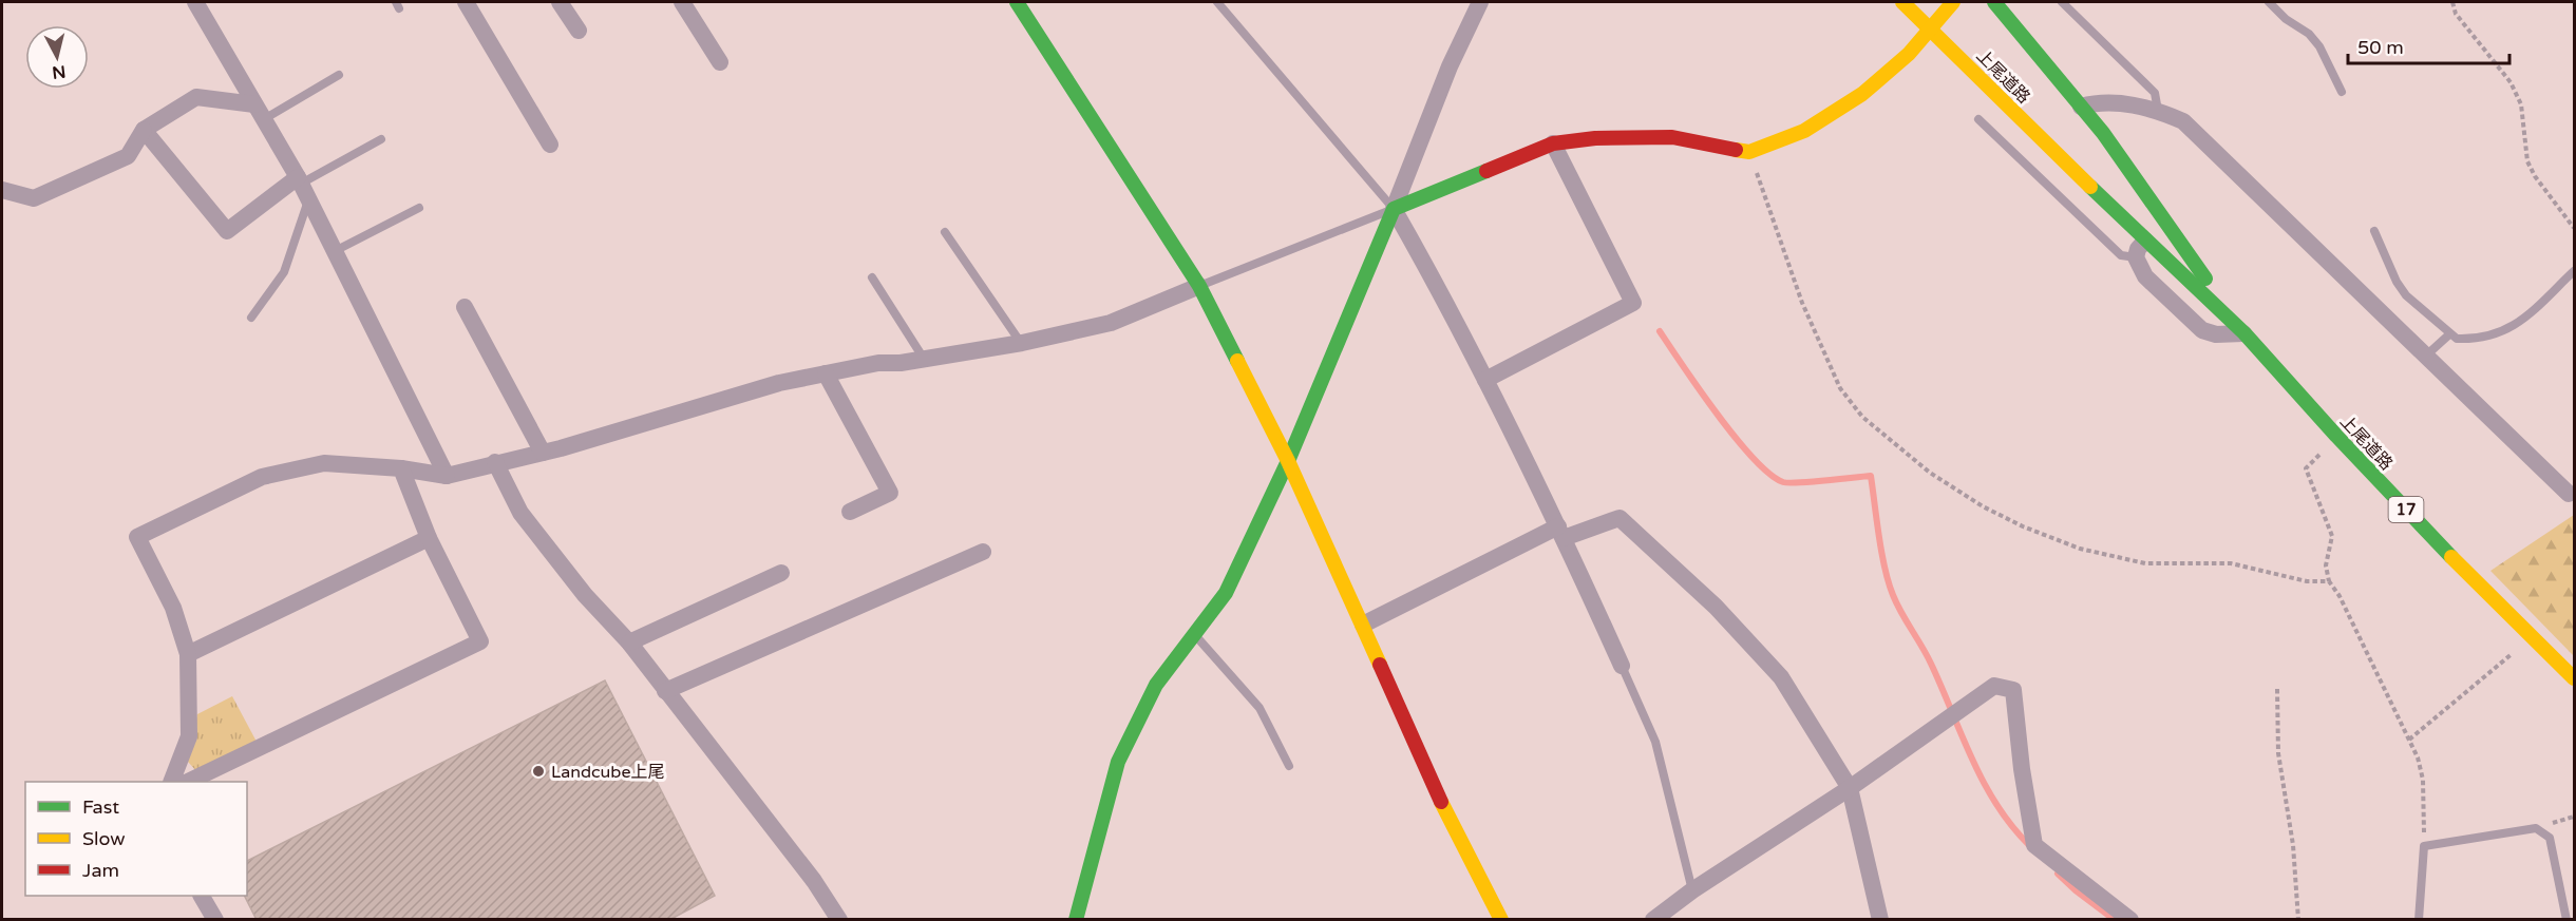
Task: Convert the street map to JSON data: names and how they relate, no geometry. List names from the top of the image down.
{
  "streets": {
    "main road": ["上尾道路", "17"]
  },
  "places": ["Landcube上尾"],
  "legend": ["Fast", "Slow", "Jam"],
  "scale_bar": "50 m",
  "north": "bottom"
}
